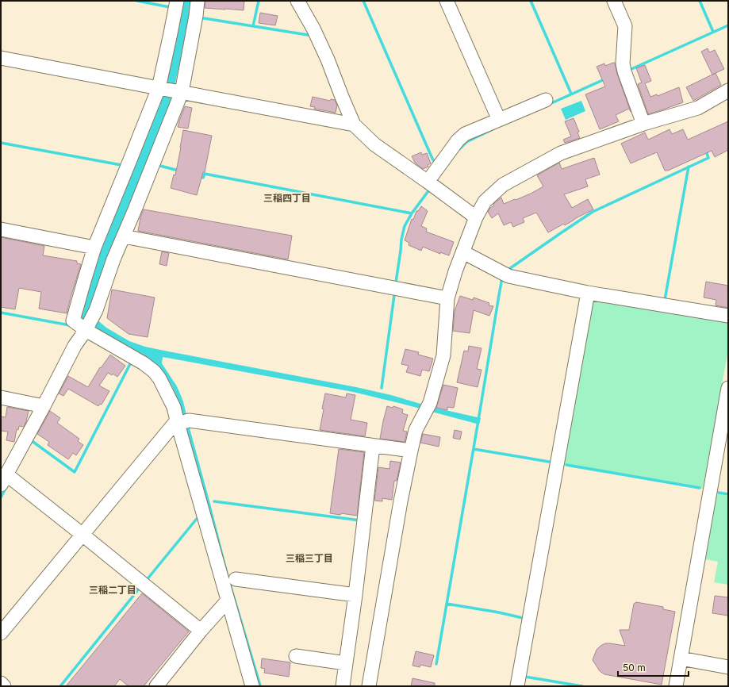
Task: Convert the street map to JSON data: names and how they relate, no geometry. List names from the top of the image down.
{
  "districts": ["三稲四丁目", "三稲三丁目", "三稲二丁目"],
  "scale_bar": "50 m"
}
